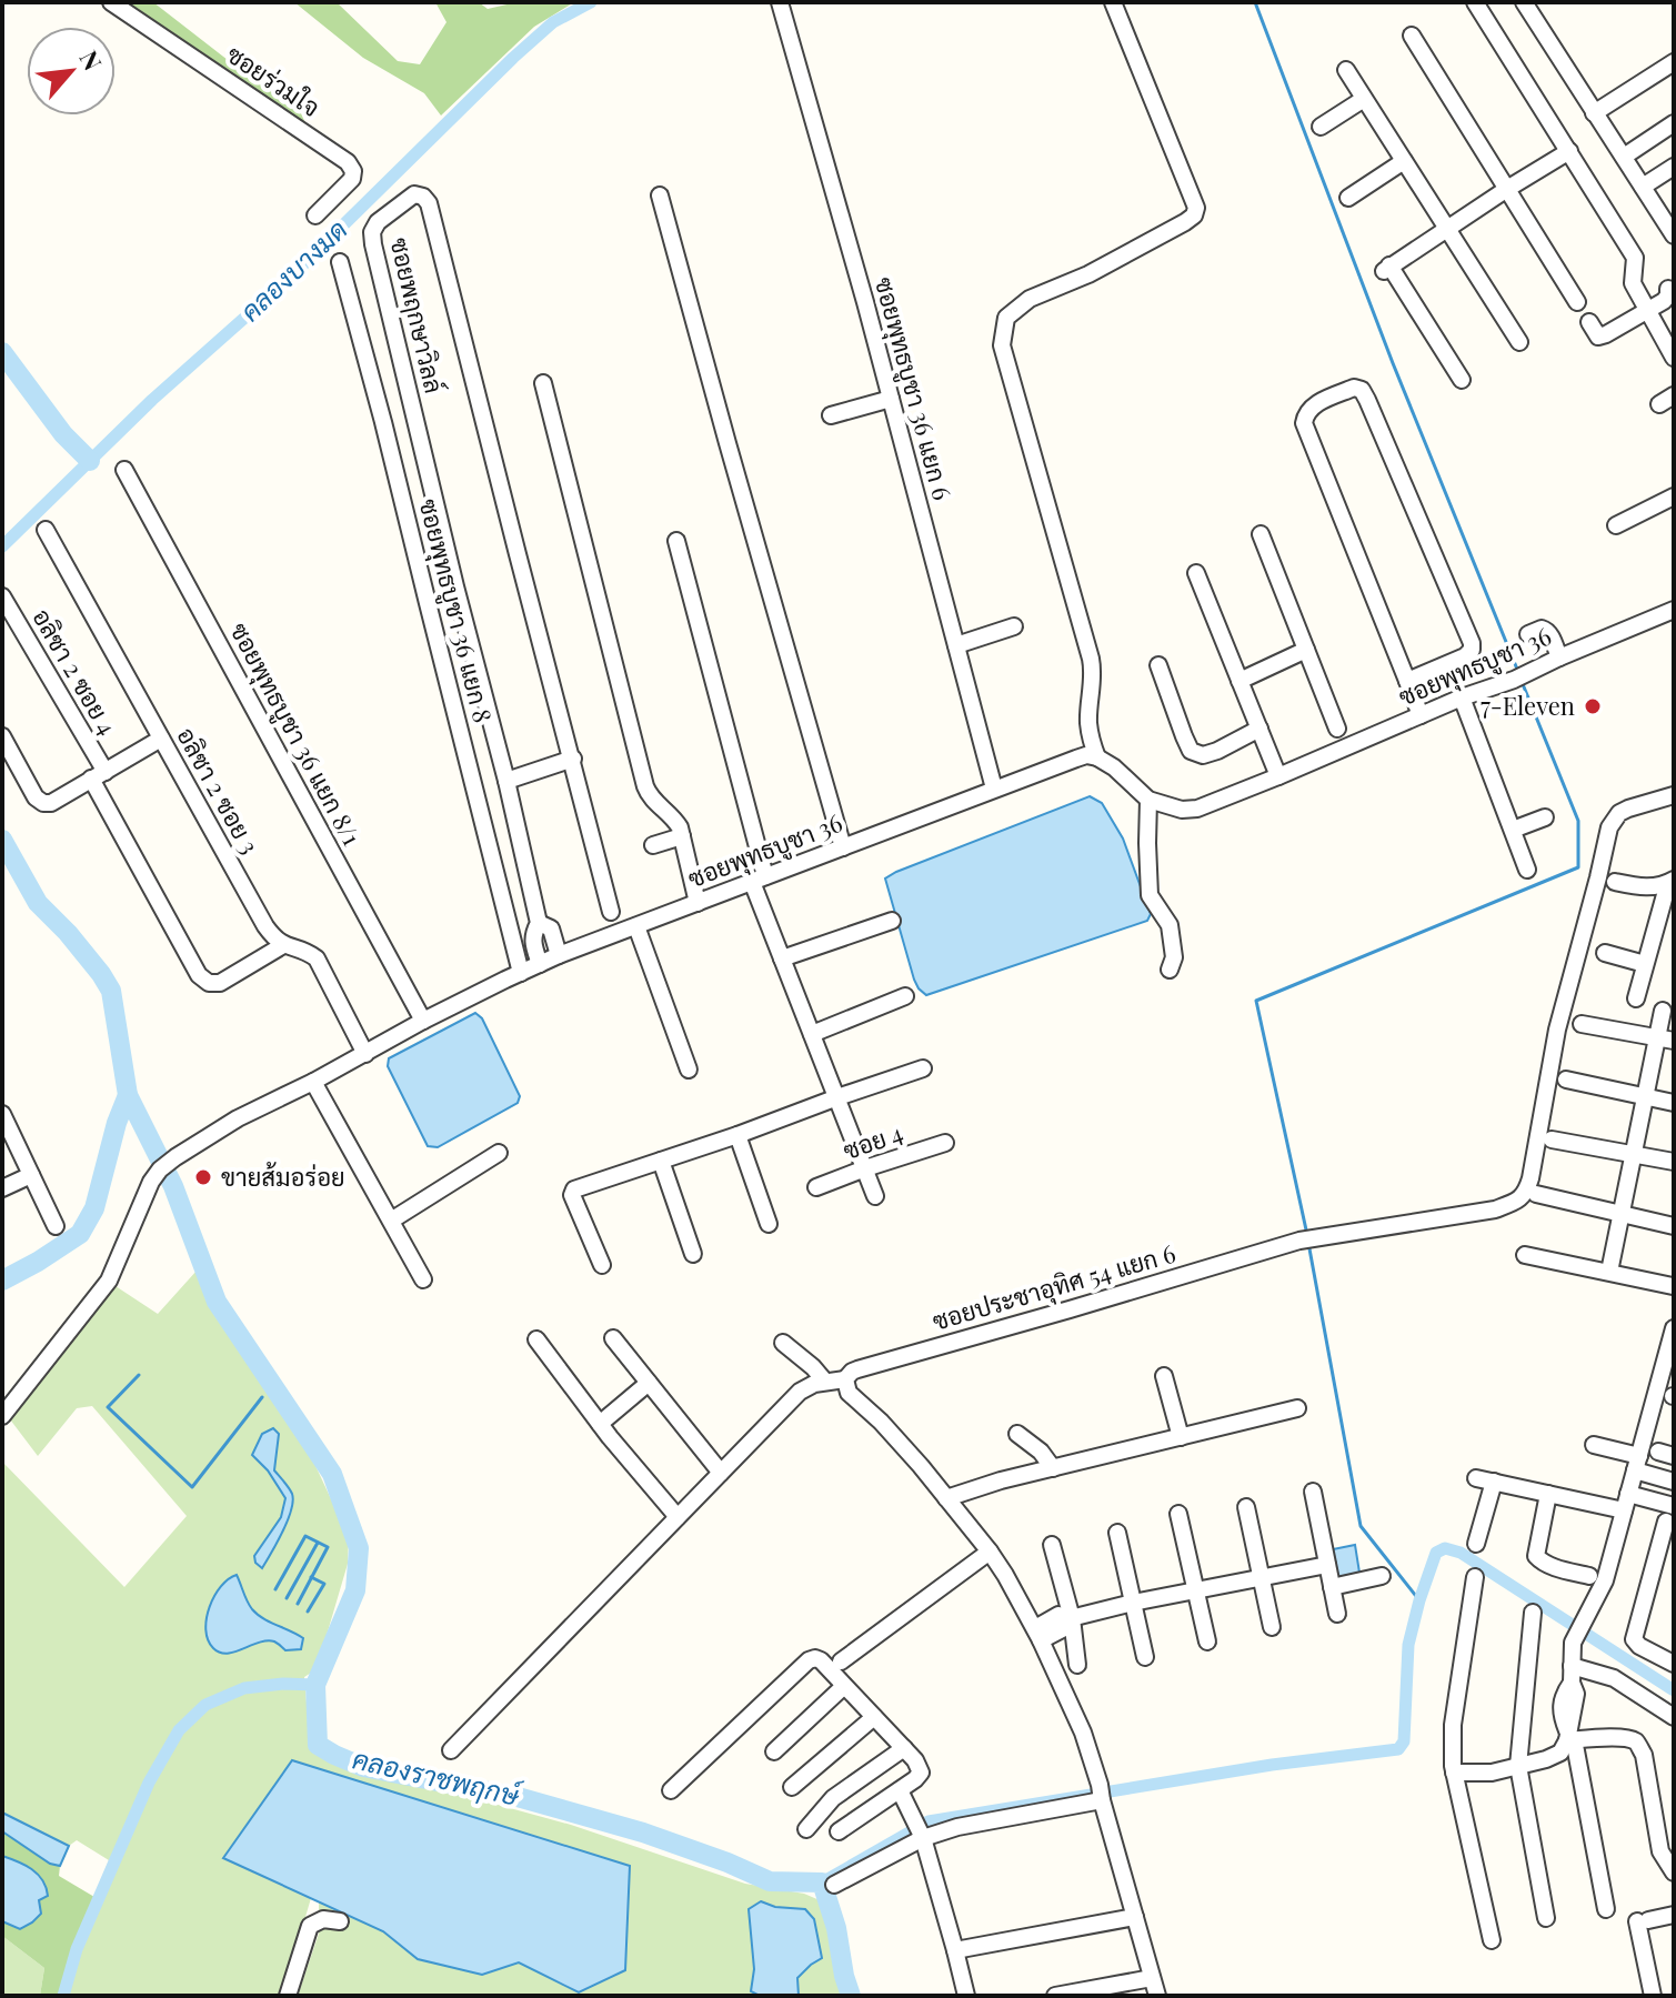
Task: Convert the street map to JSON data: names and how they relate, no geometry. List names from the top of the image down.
{
  "streets": {
    "street": [
      "ซอยร่วมใจ",
      "ซอยพฤกษาวิลล์",
      "ซอยพุทธบูชา 36 แยก 6",
      "ซอยพุทธบูชา 36 แยก 8",
      "ซอยพุทธบูชา 36",
      "อลิซา 2 ซอย 4",
      "ซอยพุทธบูชา 36 แยก 8/1",
      "อลิซา 2 ซอย 3",
      "ซอย 4",
      "ซอยประชาอุทิศ 54 แยก 6"
    ]
  },
  "crossings": [
    ["ซอยพฤกษาวิลล์", "ซอยพุทธบูชา 36"],
    ["ซอยพุทธบูชา 36 แยก 6", "ซอยพุทธบูชา 36"],
    ["ซอยพุทธบูชา 36 แยก 8", "ซอยพุทธบูชา 36"],
    ["ซอยพุทธบูชา 36", "ซอยพุทธบูชา 36 แยก 8/1"],
    ["ซอยพุทธบูชา 36", "อลิซา 2 ซอย 3"],
    ["อลิซา 2 ซอย 4", "อลิซา 2 ซอย 3"]
  ],
  "water": ["คลองบางมด", "คลองราชพฤกษ์"],
  "places": ["7-Eleven", "ขายส้มอร่อย"],
  "north": "top right"
}
